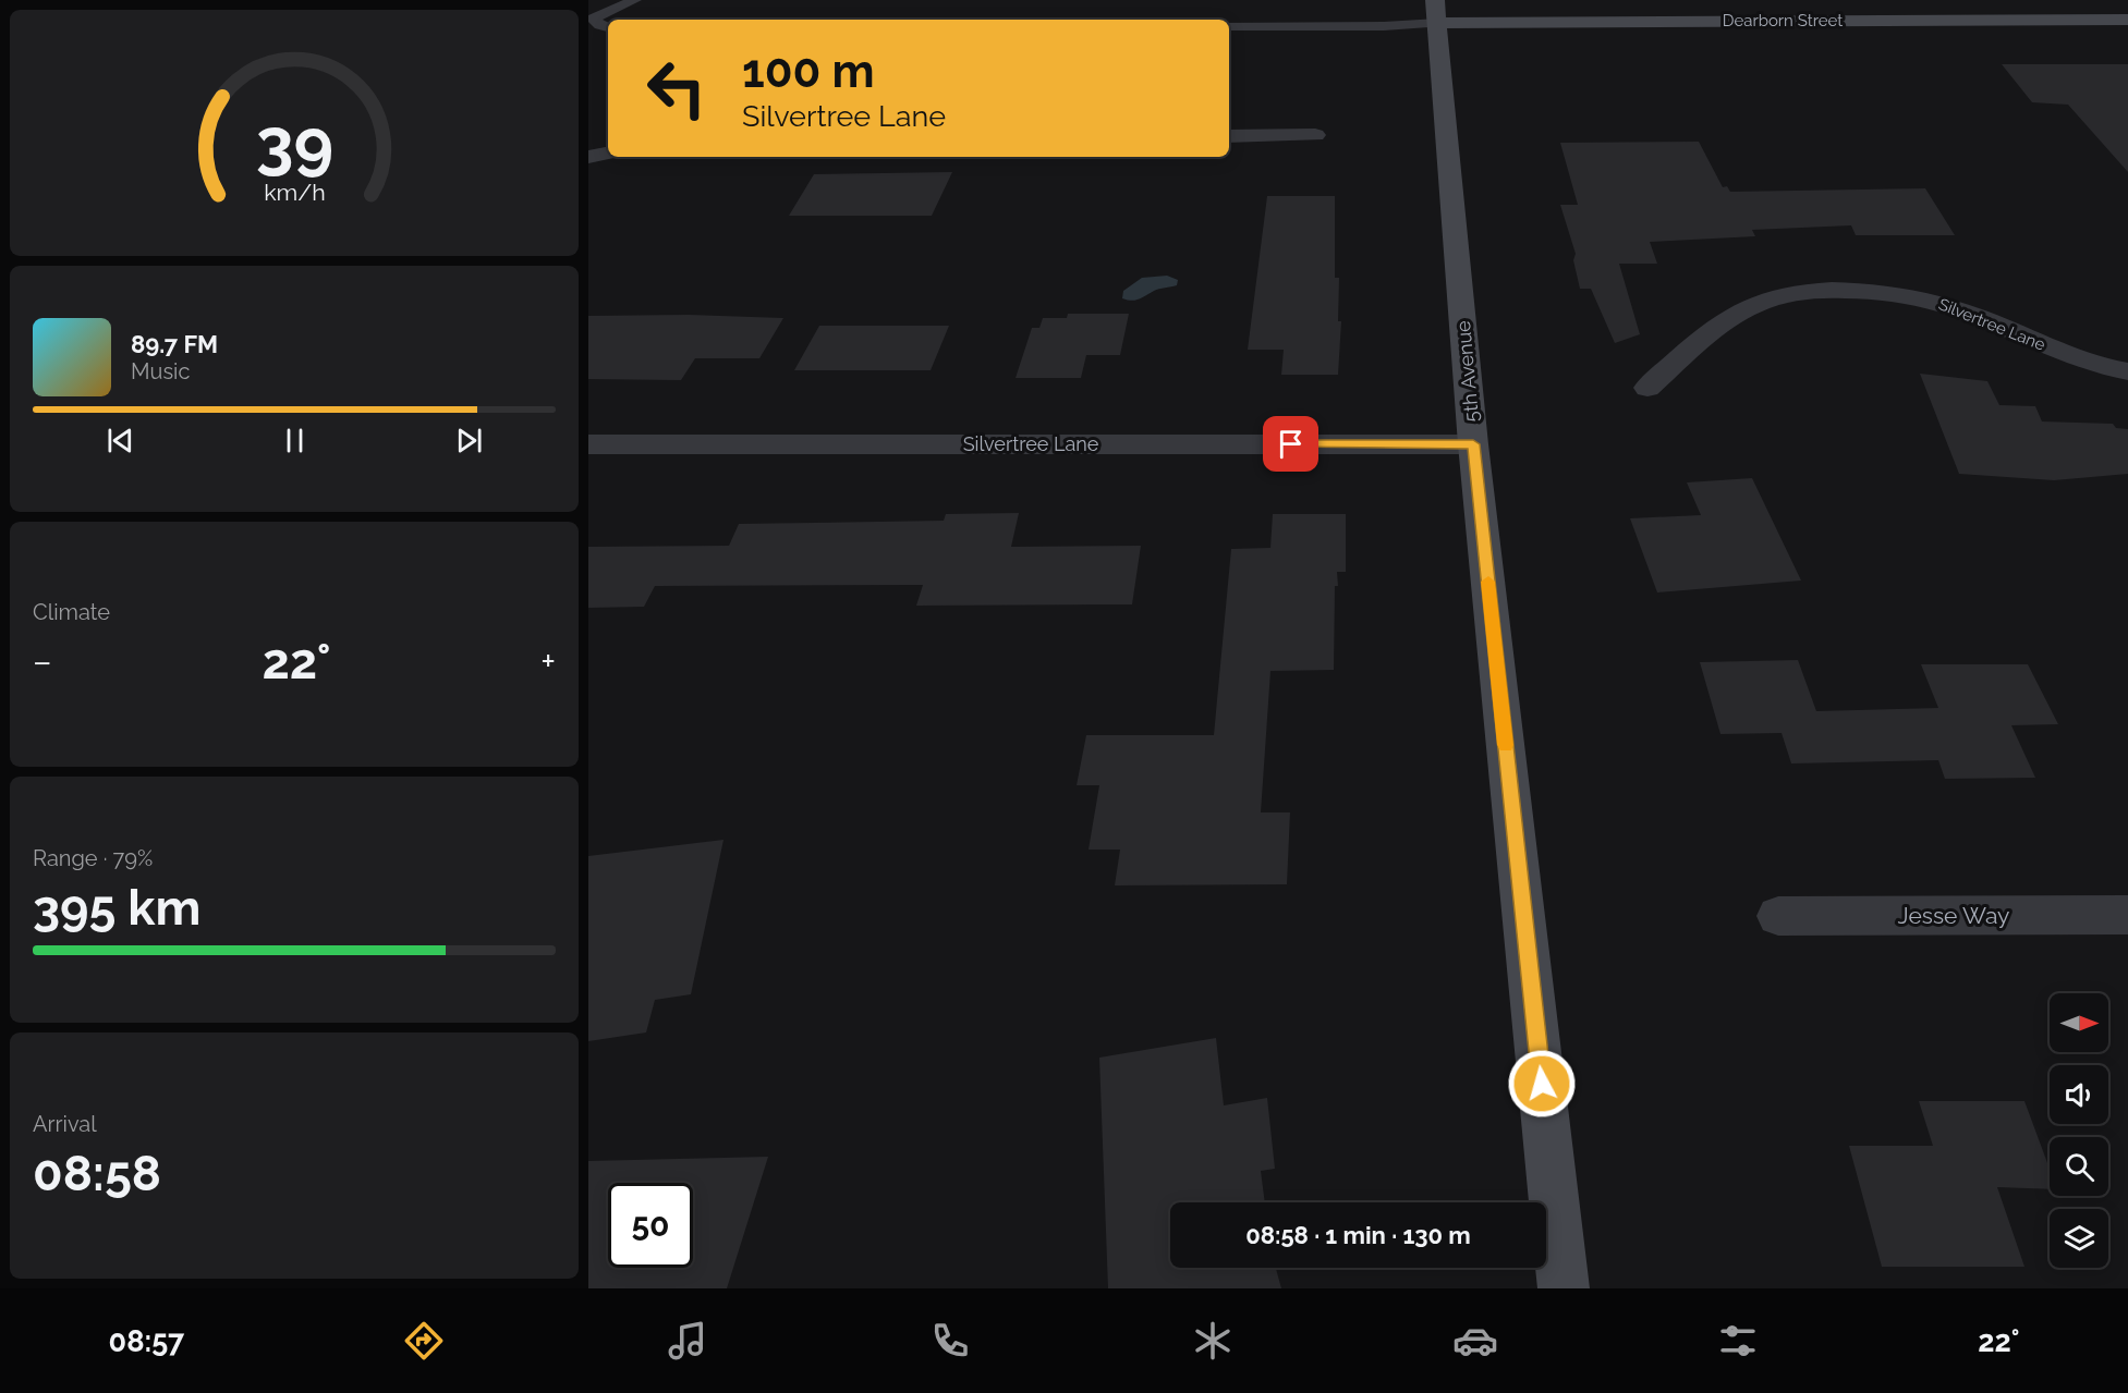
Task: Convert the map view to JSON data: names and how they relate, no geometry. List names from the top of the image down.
{
  "streets": {
    "main road": ["Dearborn Street", "5th Avenue"],
    "street": ["Silvertree Lane", "Jesse Way"]
  },
  "crossings": [
    ["Dearborn Street", "5th Avenue"],
    ["Silvertree Lane", "5th Avenue"]
  ],
  "north": "right",
  "page": {
    "turn": ["100 m", "Silvertree Lane"],
    "song": ["89.7 FM", "Music"],
    "tile": [
      "Climate",
      ["Range · 79%", "395 km"],
      ["Arrival", "08:58"]
    ],
    "heat": ["−", "22°", "+"],
    "limit": "50",
    "trip": "08:58 · 1 min · 130 m",
    "tabs": ["08:57", "22°"],
    "gauge": ["39", "km/h"]
  }
}
